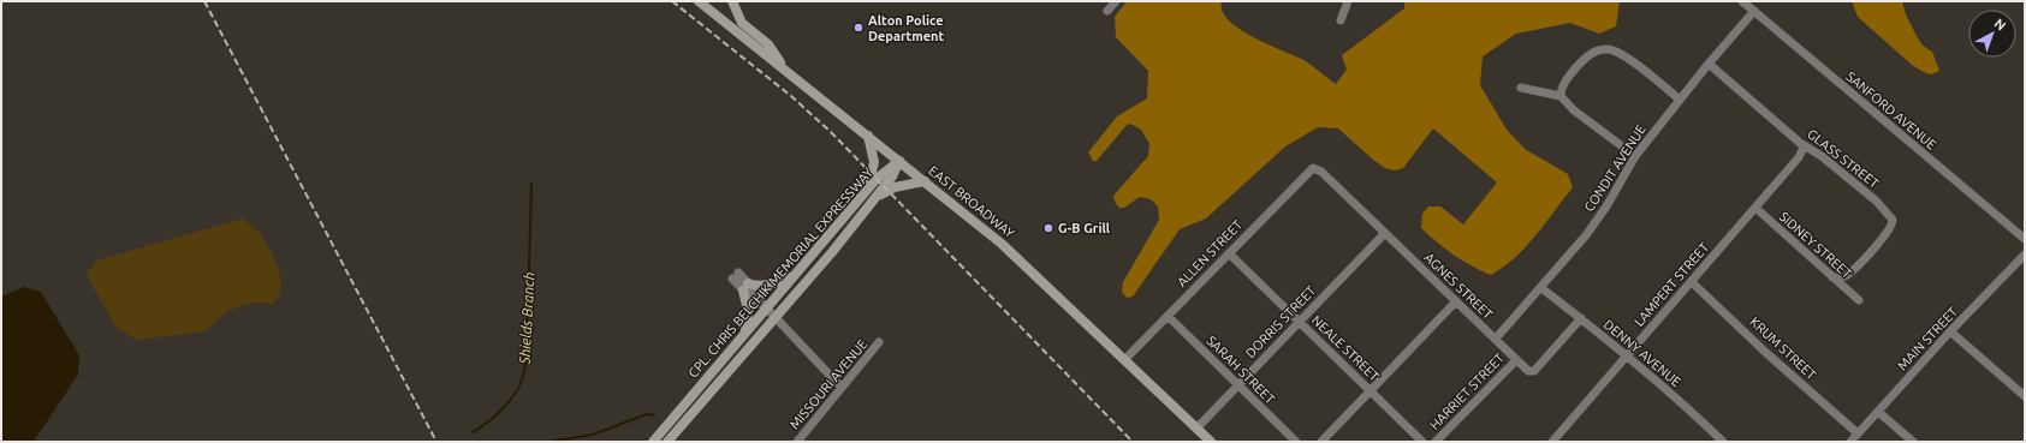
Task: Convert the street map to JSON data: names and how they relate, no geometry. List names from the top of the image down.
{
  "streets": {
    "main road": ["EAST BROADWAY", "CPL. CHRIS BELCHIK MEMORIAL EXPRESSWAY"],
    "street": [
      "SANFORD AVENUE",
      "GLASS STREET",
      "CONDIT AVENUE",
      "SIDNEY STREET",
      "ALLEN STREET",
      "LAMPERT STREET",
      "AGNES STREET",
      "DORRIS STREET",
      "MAIN STREET",
      "NEALE STREET",
      "KRUM STREET",
      "DENNY AVENUE",
      "SARAH STREET",
      "MISSOURI AVENUE",
      "HARRIET STREET"
    ]
  },
  "crossings": [
    ["SANFORD AVENUE", "CONDIT AVENUE"],
    ["GLASS STREET", "CONDIT AVENUE"],
    ["GLASS STREET", "SIDNEY STREET"],
    ["GLASS STREET", "LAMPERT STREET"],
    ["CONDIT AVENUE", "AGNES STREET"],
    ["CONDIT AVENUE", "DENNY AVENUE"],
    ["EAST BROADWAY", "ALLEN STREET"],
    ["EAST BROADWAY", "CPL. CHRIS BELCHIK MEMORIAL EXPRESSWAY"],
    ["EAST BROADWAY", "DORRIS STREET"],
    ["SIDNEY STREET", "LAMPERT STREET"],
    ["ALLEN STREET", "AGNES STREET"],
    ["ALLEN STREET", "NEALE STREET"],
    ["ALLEN STREET", "SARAH STREET"],
    ["LAMPERT STREET", "KRUM STREET"],
    ["LAMPERT STREET", "DENNY AVENUE"],
    ["AGNES STREET", "DORRIS STREET"],
    ["AGNES STREET", "DENNY AVENUE"],
    ["AGNES STREET", "HARRIET STREET"],
    ["DORRIS STREET", "NEALE STREET"],
    ["DORRIS STREET", "SARAH STREET"],
    ["MAIN STREET", "KRUM STREET"]
  ],
  "water": ["Shields Branch"],
  "places": ["Alton Police Department", "G-B Grill"],
  "north": "top right"
}
